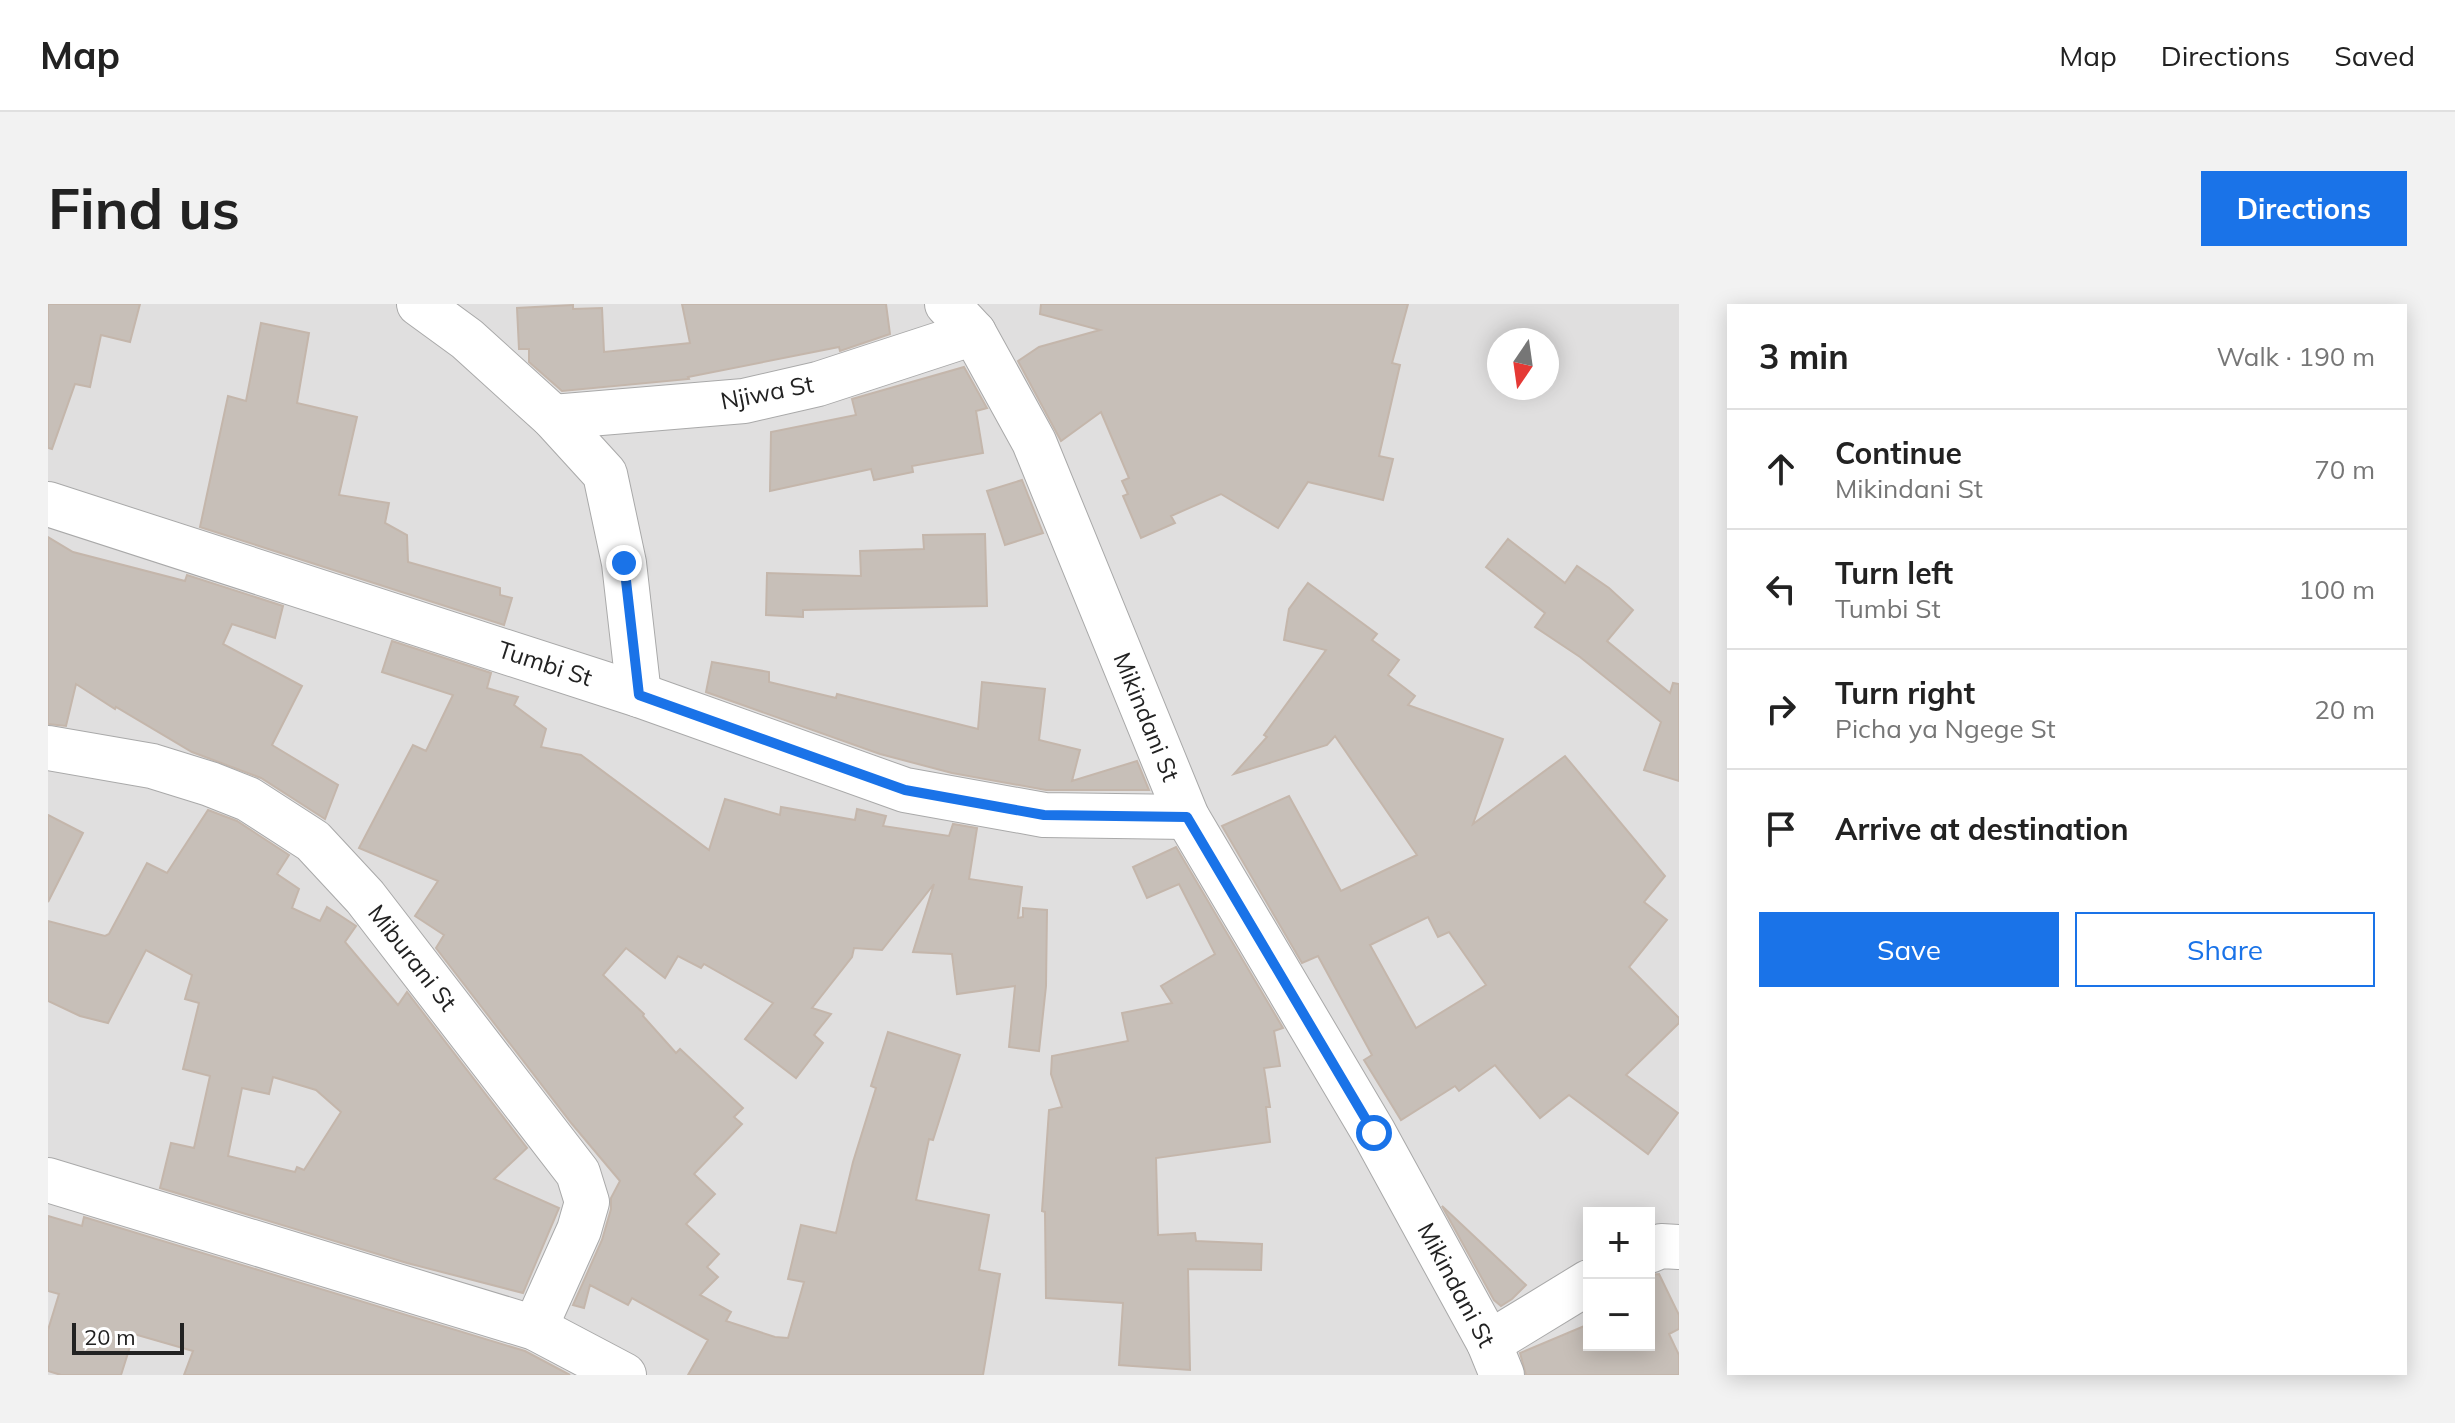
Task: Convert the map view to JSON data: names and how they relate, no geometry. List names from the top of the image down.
{
  "streets": {
    "street": [
      "Njiwa St",
      "Tumbi St",
      "Mikindani St",
      "Miburani St"
    ]
  },
  "crossings": [
    ["Njiwa St", "Mikindani St"],
    ["Tumbi St", "Mikindani St"]
  ],
  "scale_bar": "20 m",
  "north": "bottom",
  "page": {
    "header": "Map",
    "nav": ["Map", "Directions", "Saved"],
    "buttons": [
      "Directions",
      ["Save", "Share"]
    ],
    "title": "Find us",
    "heading": ["3 min", "Walk · 190 m"],
    "list": [
      ["Continue", "Mikindani St", "70 m"],
      ["Turn left", "Tumbi St", "100 m"],
      ["Turn right", "Picha ya Ngege St", "20 m"],
      "Arrive at destination"
    ],
    "map_buttons": ["+", "−"],
    "scale": "20 m"
  }
}
